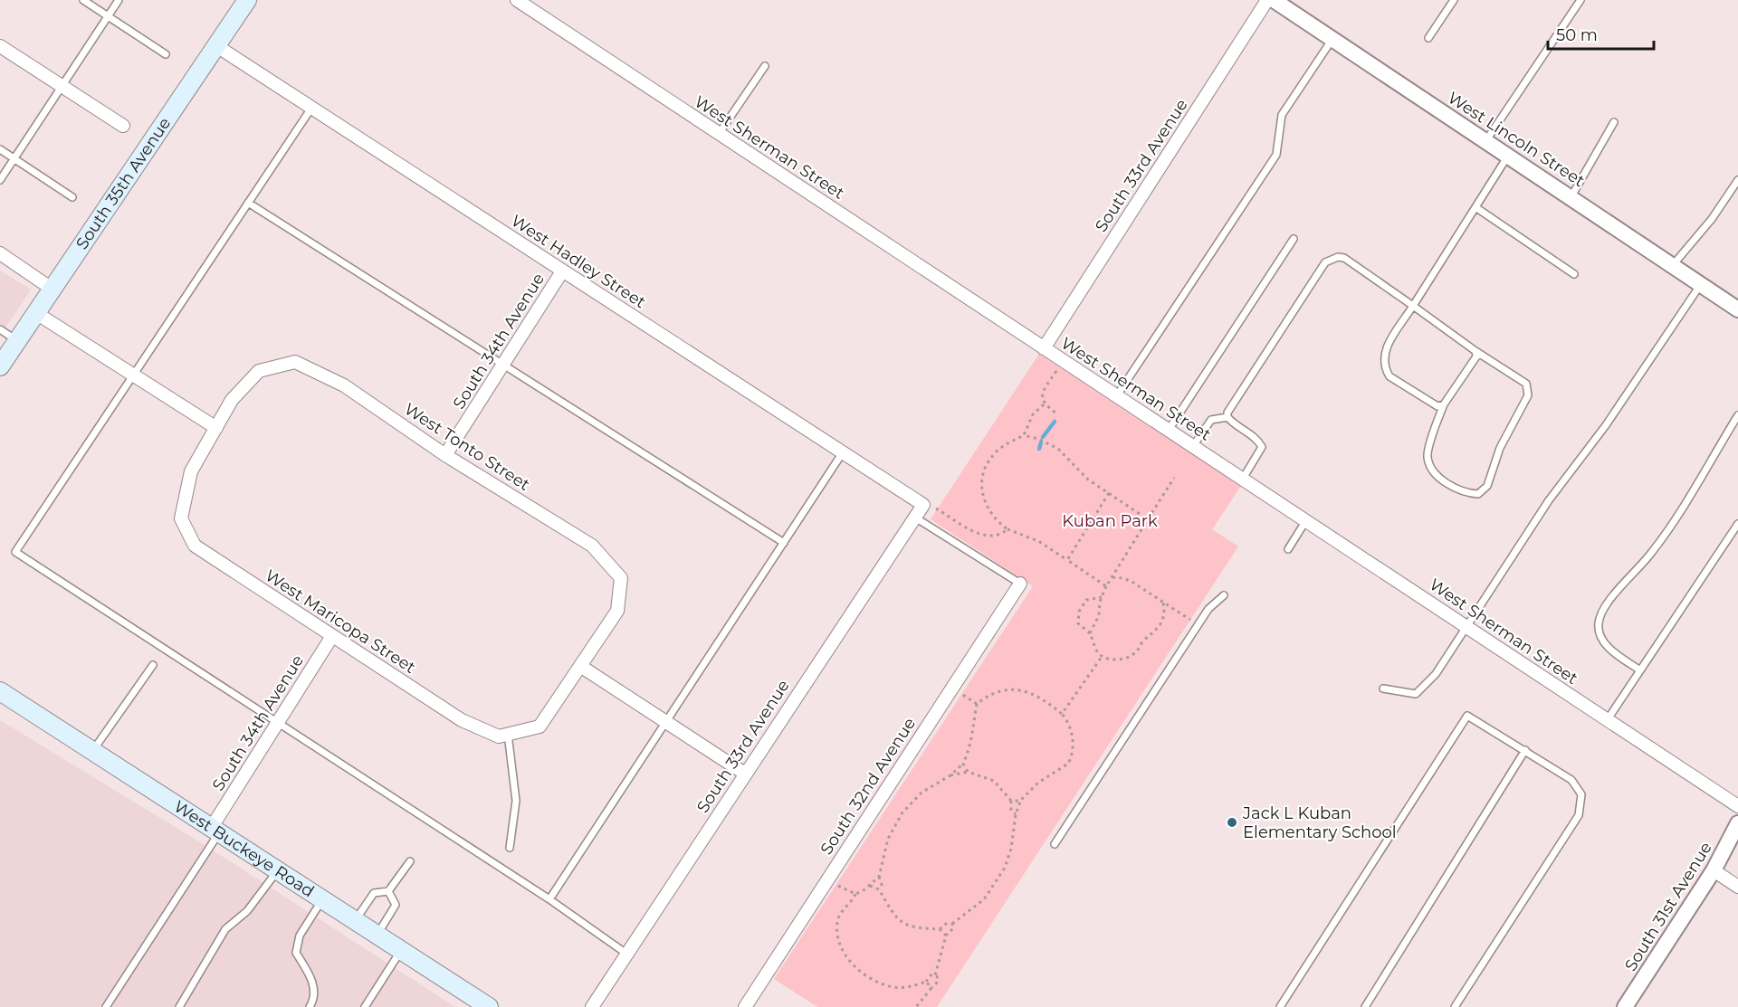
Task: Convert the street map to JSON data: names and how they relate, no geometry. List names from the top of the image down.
{
  "streets": {
    "main road": ["South 35th Avenue", "West Buckeye Road"],
    "street": [
      "West Lincoln Street",
      "West Sherman Street",
      "South 33rd Avenue",
      "West Hadley Street",
      "South 34th Avenue",
      "West Tonto Street",
      "West Maricopa Street",
      "South 32nd Avenue",
      "South 31st Avenue"
    ]
  },
  "crossings": [
    ["West Sherman Street", "South 33rd Avenue"],
    ["South 33rd Avenue", "West Hadley Street"],
    ["South 35th Avenue", "West Hadley Street"],
    ["West Hadley Street", "South 34th Avenue"],
    ["South 34th Avenue", "West Tonto Street"],
    ["South 34th Avenue", "West Maricopa Street"],
    ["South 34th Avenue", "West Buckeye Road"],
    ["West Tonto Street", "West Maricopa Street"]
  ],
  "parks": ["Kuban Park"],
  "places": ["Jack L Kuban Elementary School"],
  "scale_bar": "50 m"
}
